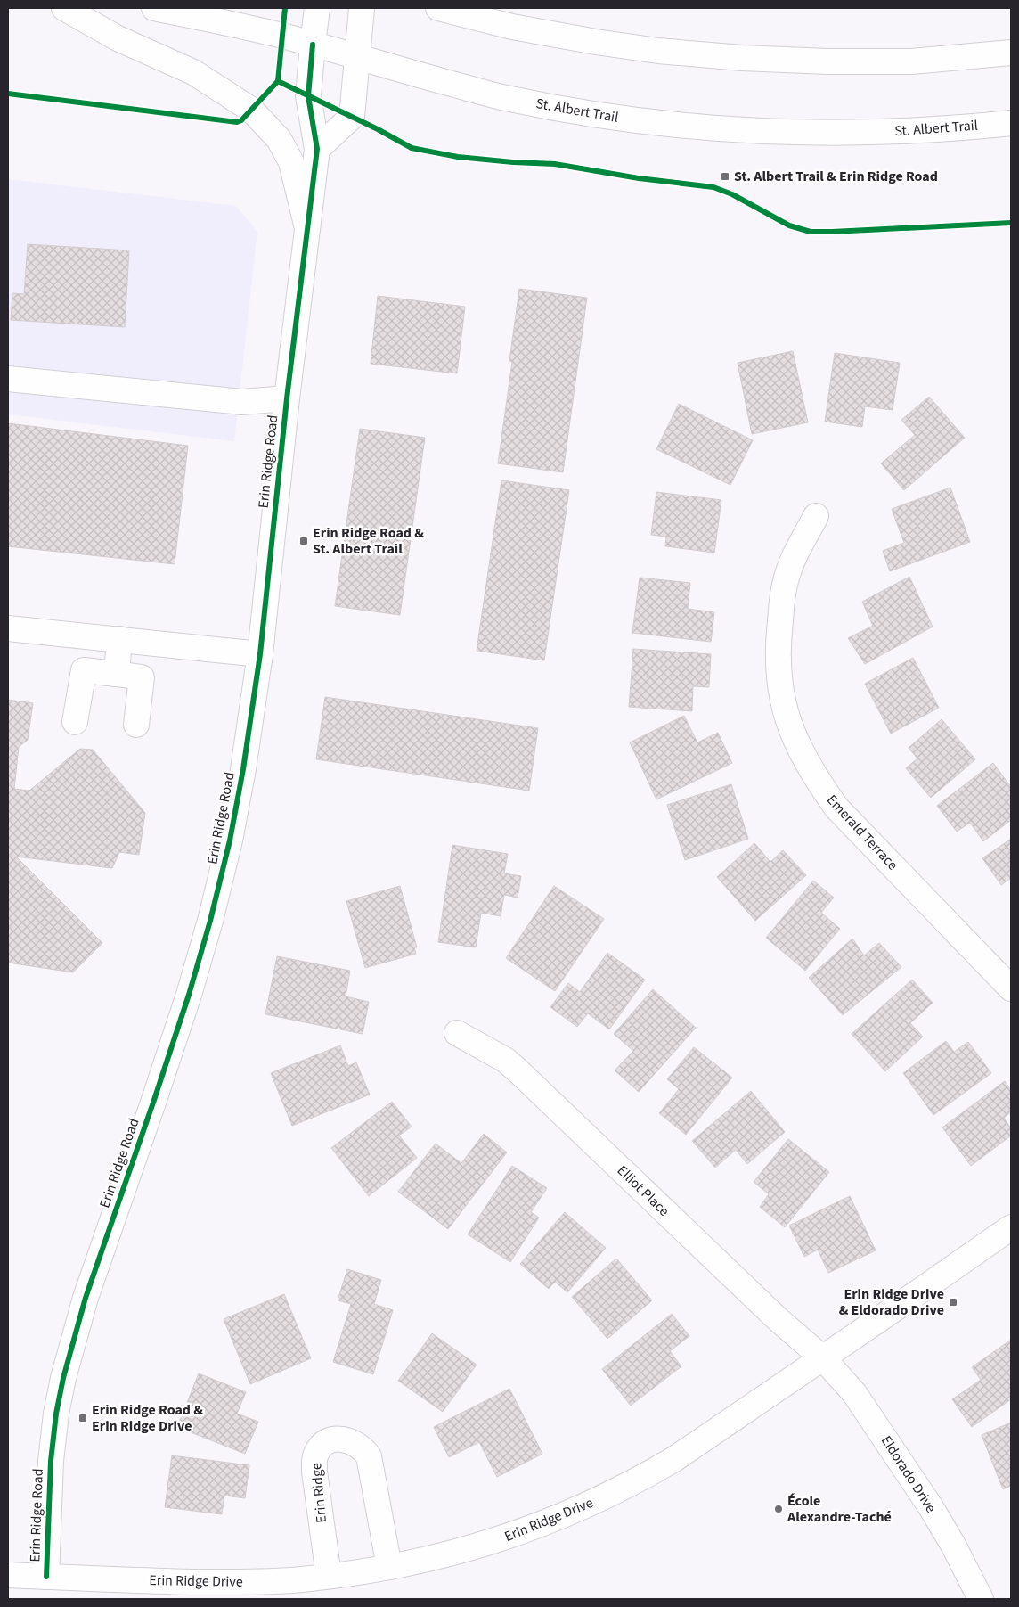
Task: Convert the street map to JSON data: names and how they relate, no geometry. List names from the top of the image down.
{
  "streets": {
    "street": [
      "St. Albert Trail",
      "Erin Ridge Road",
      "Emerald Terrace",
      "Elliot Place",
      "Eldorado Drive",
      "Erin Ridge",
      "Erin Ridge Drive"
    ]
  },
  "crossings": [
    ["St. Albert Trail", "Erin Ridge Road"],
    ["Erin Ridge Road", "Erin Ridge Drive"],
    ["Elliot Place", "Eldorado Drive"],
    ["Elliot Place", "Erin Ridge Drive"],
    ["Eldorado Drive", "Erin Ridge Drive"],
    ["Erin Ridge", "Erin Ridge Drive"]
  ],
  "places": {
    "transit": [
      "St. Albert Trail & Erin Ridge Road",
      "Erin Ridge Road & St. Albert Trail",
      "Erin Ridge Drive & Eldorado Drive",
      "Erin Ridge Road & Erin Ridge Drive"
    ],
    "other": ["École Alexandre-Taché"]
  }
}
